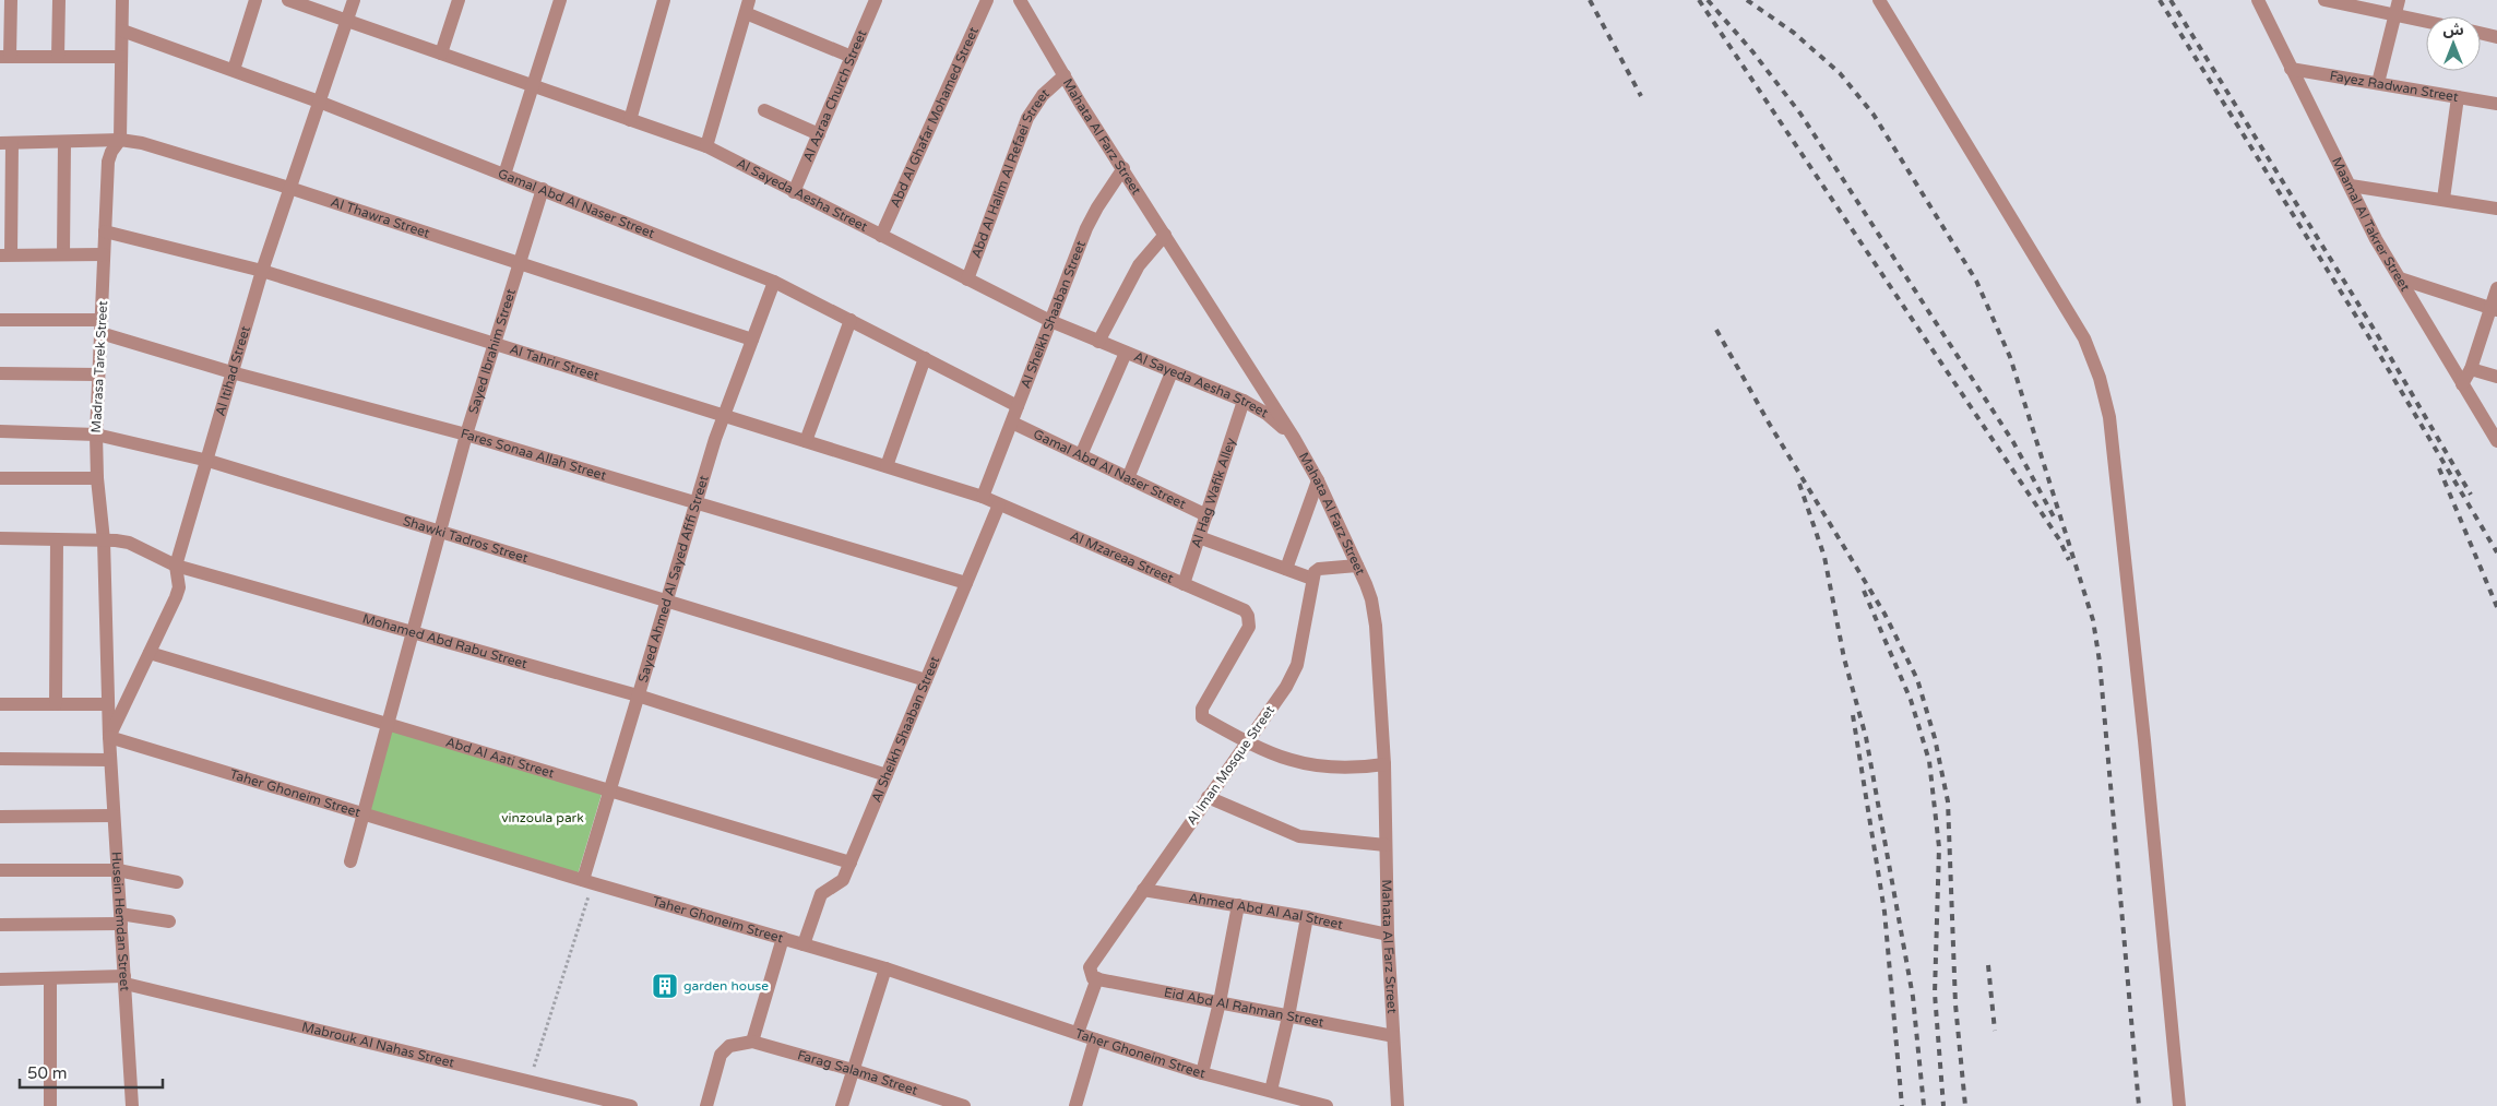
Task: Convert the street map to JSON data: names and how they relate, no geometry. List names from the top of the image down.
{
  "streets": {
    "street": [
      "Fayez Radwan Street",
      "Al Azraa Church Street",
      "Abd Al Ghafar Mohamed Street",
      "Mahata Al Farz Street",
      "Abd Al Halim Al Refaei Street",
      "Al Sayeda Aesha Street",
      "Gamal Abd Al Naser Street",
      "Al Thawra Street",
      "Maamal Al Takrer Street",
      "Al Sheikh Shaaban Street",
      "Sayed Ibrahim Street",
      "Al Tahrir Street",
      "Madrasa Tarek Street",
      "Al Itihad Street",
      "Fares Sonaa Allah Street",
      "Al Hag Wafik Alley",
      "Shawki Tadros Street",
      "Al Mzareaa Street",
      "Sayed Ahmed Al Sayed Afifi Street",
      "Mohamed Abd Rabu Street",
      "Abd Al Aati Street",
      "Al Iman Mosque Street",
      "Taher Ghoneim Street",
      "Ahmed Abd Al Aal Street",
      "Husein Hemdan Street",
      "Eid Abd Al Rahman Street",
      "Mabrouk Al Nahas Street",
      "Farag Salama Street"
    ]
  },
  "crossings": [
    ["Fayez Radwan Street", "Maamal Al Takrer Street"],
    ["Al Azraa Church Street", "Al Sayeda Aesha Street"],
    ["Abd Al Ghafar Mohamed Street", "Al Sayeda Aesha Street"],
    ["Mahata Al Farz Street", "Abd Al Halim Al Refaei Street"],
    ["Mahata Al Farz Street", "Al Sayeda Aesha Street"],
    ["Mahata Al Farz Street", "Al Sheikh Shaaban Street"],
    ["Mahata Al Farz Street", "Ahmed Abd Al Aal Street"],
    ["Mahata Al Farz Street", "Eid Abd Al Rahman Street"],
    ["Abd Al Halim Al Refaei Street", "Al Sayeda Aesha Street"],
    ["Al Sayeda Aesha Street", "Al Sheikh Shaaban Street"],
    ["Al Sayeda Aesha Street", "Al Itihad Street"],
    ["Al Sayeda Aesha Street", "Al Hag Wafik Alley"],
    ["Gamal Abd Al Naser Street", "Al Sheikh Shaaban Street"],
    ["Gamal Abd Al Naser Street", "Sayed Ibrahim Street"],
    ["Gamal Abd Al Naser Street", "Madrasa Tarek Street"],
    ["Gamal Abd Al Naser Street", "Al Itihad Street"],
    ["Gamal Abd Al Naser Street", "Al Hag Wafik Alley"],
    ["Gamal Abd Al Naser Street", "Sayed Ahmed Al Sayed Afifi Street"],
    ["Al Thawra Street", "Sayed Ibrahim Street"],
    ["Al Thawra Street", "Madrasa Tarek Street"],
    ["Al Thawra Street", "Al Itihad Street"],
    ["Al Thawra Street", "Sayed Ahmed Al Sayed Afifi Street"],
    ["Al Sheikh Shaaban Street", "Al Tahrir Street"],
    ["Al Sheikh Shaaban Street", "Fares Sonaa Allah Street"],
    ["Al Sheikh Shaaban Street", "Shawki Tadros Street"],
    ["Al Sheikh Shaaban Street", "Al Mzareaa Street"],
    ["Al Sheikh Shaaban Street", "Mohamed Abd Rabu Street"],
    ["Al Sheikh Shaaban Street", "Abd Al Aati Street"],
    ["Al Sheikh Shaaban Street", "Taher Ghoneim Street"],
    ["Sayed Ibrahim Street", "Al Tahrir Street"],
    ["Sayed Ibrahim Street", "Fares Sonaa Allah Street"],
    ["Sayed Ibrahim Street", "Shawki Tadros Street"],
    ["Sayed Ibrahim Street", "Mohamed Abd Rabu Street"],
    ["Sayed Ibrahim Street", "Abd Al Aati Street"],
    ["Sayed Ibrahim Street", "Taher Ghoneim Street"],
    ["Al Tahrir Street", "Madrasa Tarek Street"],
    ["Al Tahrir Street", "Al Itihad Street"],
    ["Al Tahrir Street", "Al Mzareaa Street"],
    ["Al Tahrir Street", "Sayed Ahmed Al Sayed Afifi Street"],
    ["Madrasa Tarek Street", "Al Itihad Street"],
    ["Madrasa Tarek Street", "Fares Sonaa Allah Street"],
    ["Madrasa Tarek Street", "Shawki Tadros Street"],
    ["Madrasa Tarek Street", "Mohamed Abd Rabu Street"],
    ["Madrasa Tarek Street", "Taher Ghoneim Street"],
    ["Madrasa Tarek Street", "Husein Hemdan Street"],
    ["Al Itihad Street", "Fares Sonaa Allah Street"],
    ["Al Itihad Street", "Shawki Tadros Street"],
    ["Al Itihad Street", "Mohamed Abd Rabu Street"],
    ["Al Itihad Street", "Abd Al Aati Street"],
    ["Al Itihad Street", "Taher Ghoneim Street"],
    ["Al Itihad Street", "Husein Hemdan Street"],
    ["Fares Sonaa Allah Street", "Sayed Ahmed Al Sayed Afifi Street"],
    ["Al Hag Wafik Alley", "Al Mzareaa Street"],
    ["Shawki Tadros Street", "Sayed Ahmed Al Sayed Afifi Street"],
    ["Al Mzareaa Street", "Al Iman Mosque Street"],
    ["Sayed Ahmed Al Sayed Afifi Street", "Mohamed Abd Rabu Street"],
    ["Sayed Ahmed Al Sayed Afifi Street", "Abd Al Aati Street"],
    ["Sayed Ahmed Al Sayed Afifi Street", "Taher Ghoneim Street"],
    ["Al Iman Mosque Street", "Ahmed Abd Al Aal Street"],
    ["Al Iman Mosque Street", "Eid Abd Al Rahman Street"],
    ["Taher Ghoneim Street", "Husein Hemdan Street"],
    ["Husein Hemdan Street", "Mabrouk Al Nahas Street"]
  ],
  "parks": ["vinzoula park"],
  "places": {
    "building": ["garden house"]
  },
  "scale_bar": "50 m",
  "north": "top"
}
